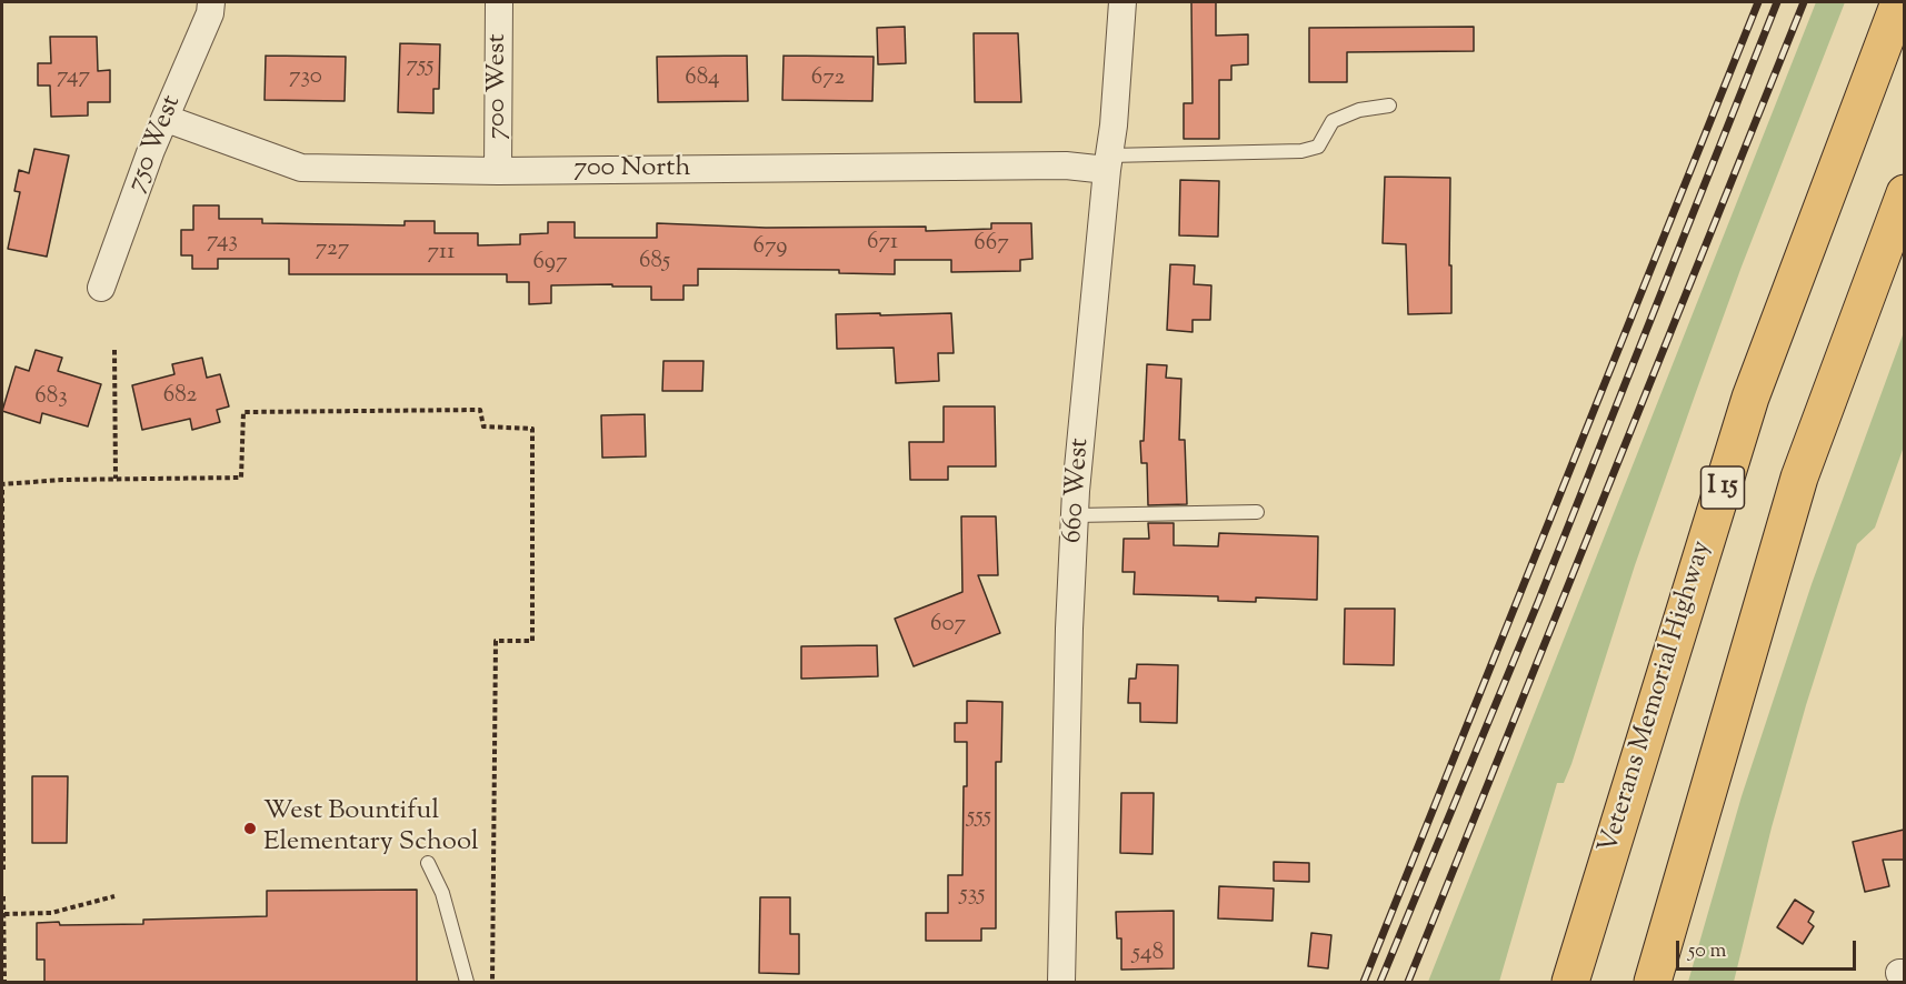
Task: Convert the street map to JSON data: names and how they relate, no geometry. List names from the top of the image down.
{
  "streets": {
    "highway": ["I 15", "Veterans Memorial Highway"],
    "street": [
      "700 West",
      "750 West",
      "700 North",
      "660 West"
    ]
  },
  "crossings": [
    ["700 West", "700 North"],
    ["750 West", "700 North"],
    ["700 North", "660 West"]
  ],
  "places": ["West Bountiful Elementary School"],
  "house_numbers": [
    "755",
    "747",
    "730",
    "684",
    "672",
    "743",
    "671",
    "667",
    "679",
    "727",
    "711",
    "685",
    "697",
    "682",
    "683",
    "607",
    "555",
    "535",
    "548"
  ],
  "scale_bar": "50 m"
}
